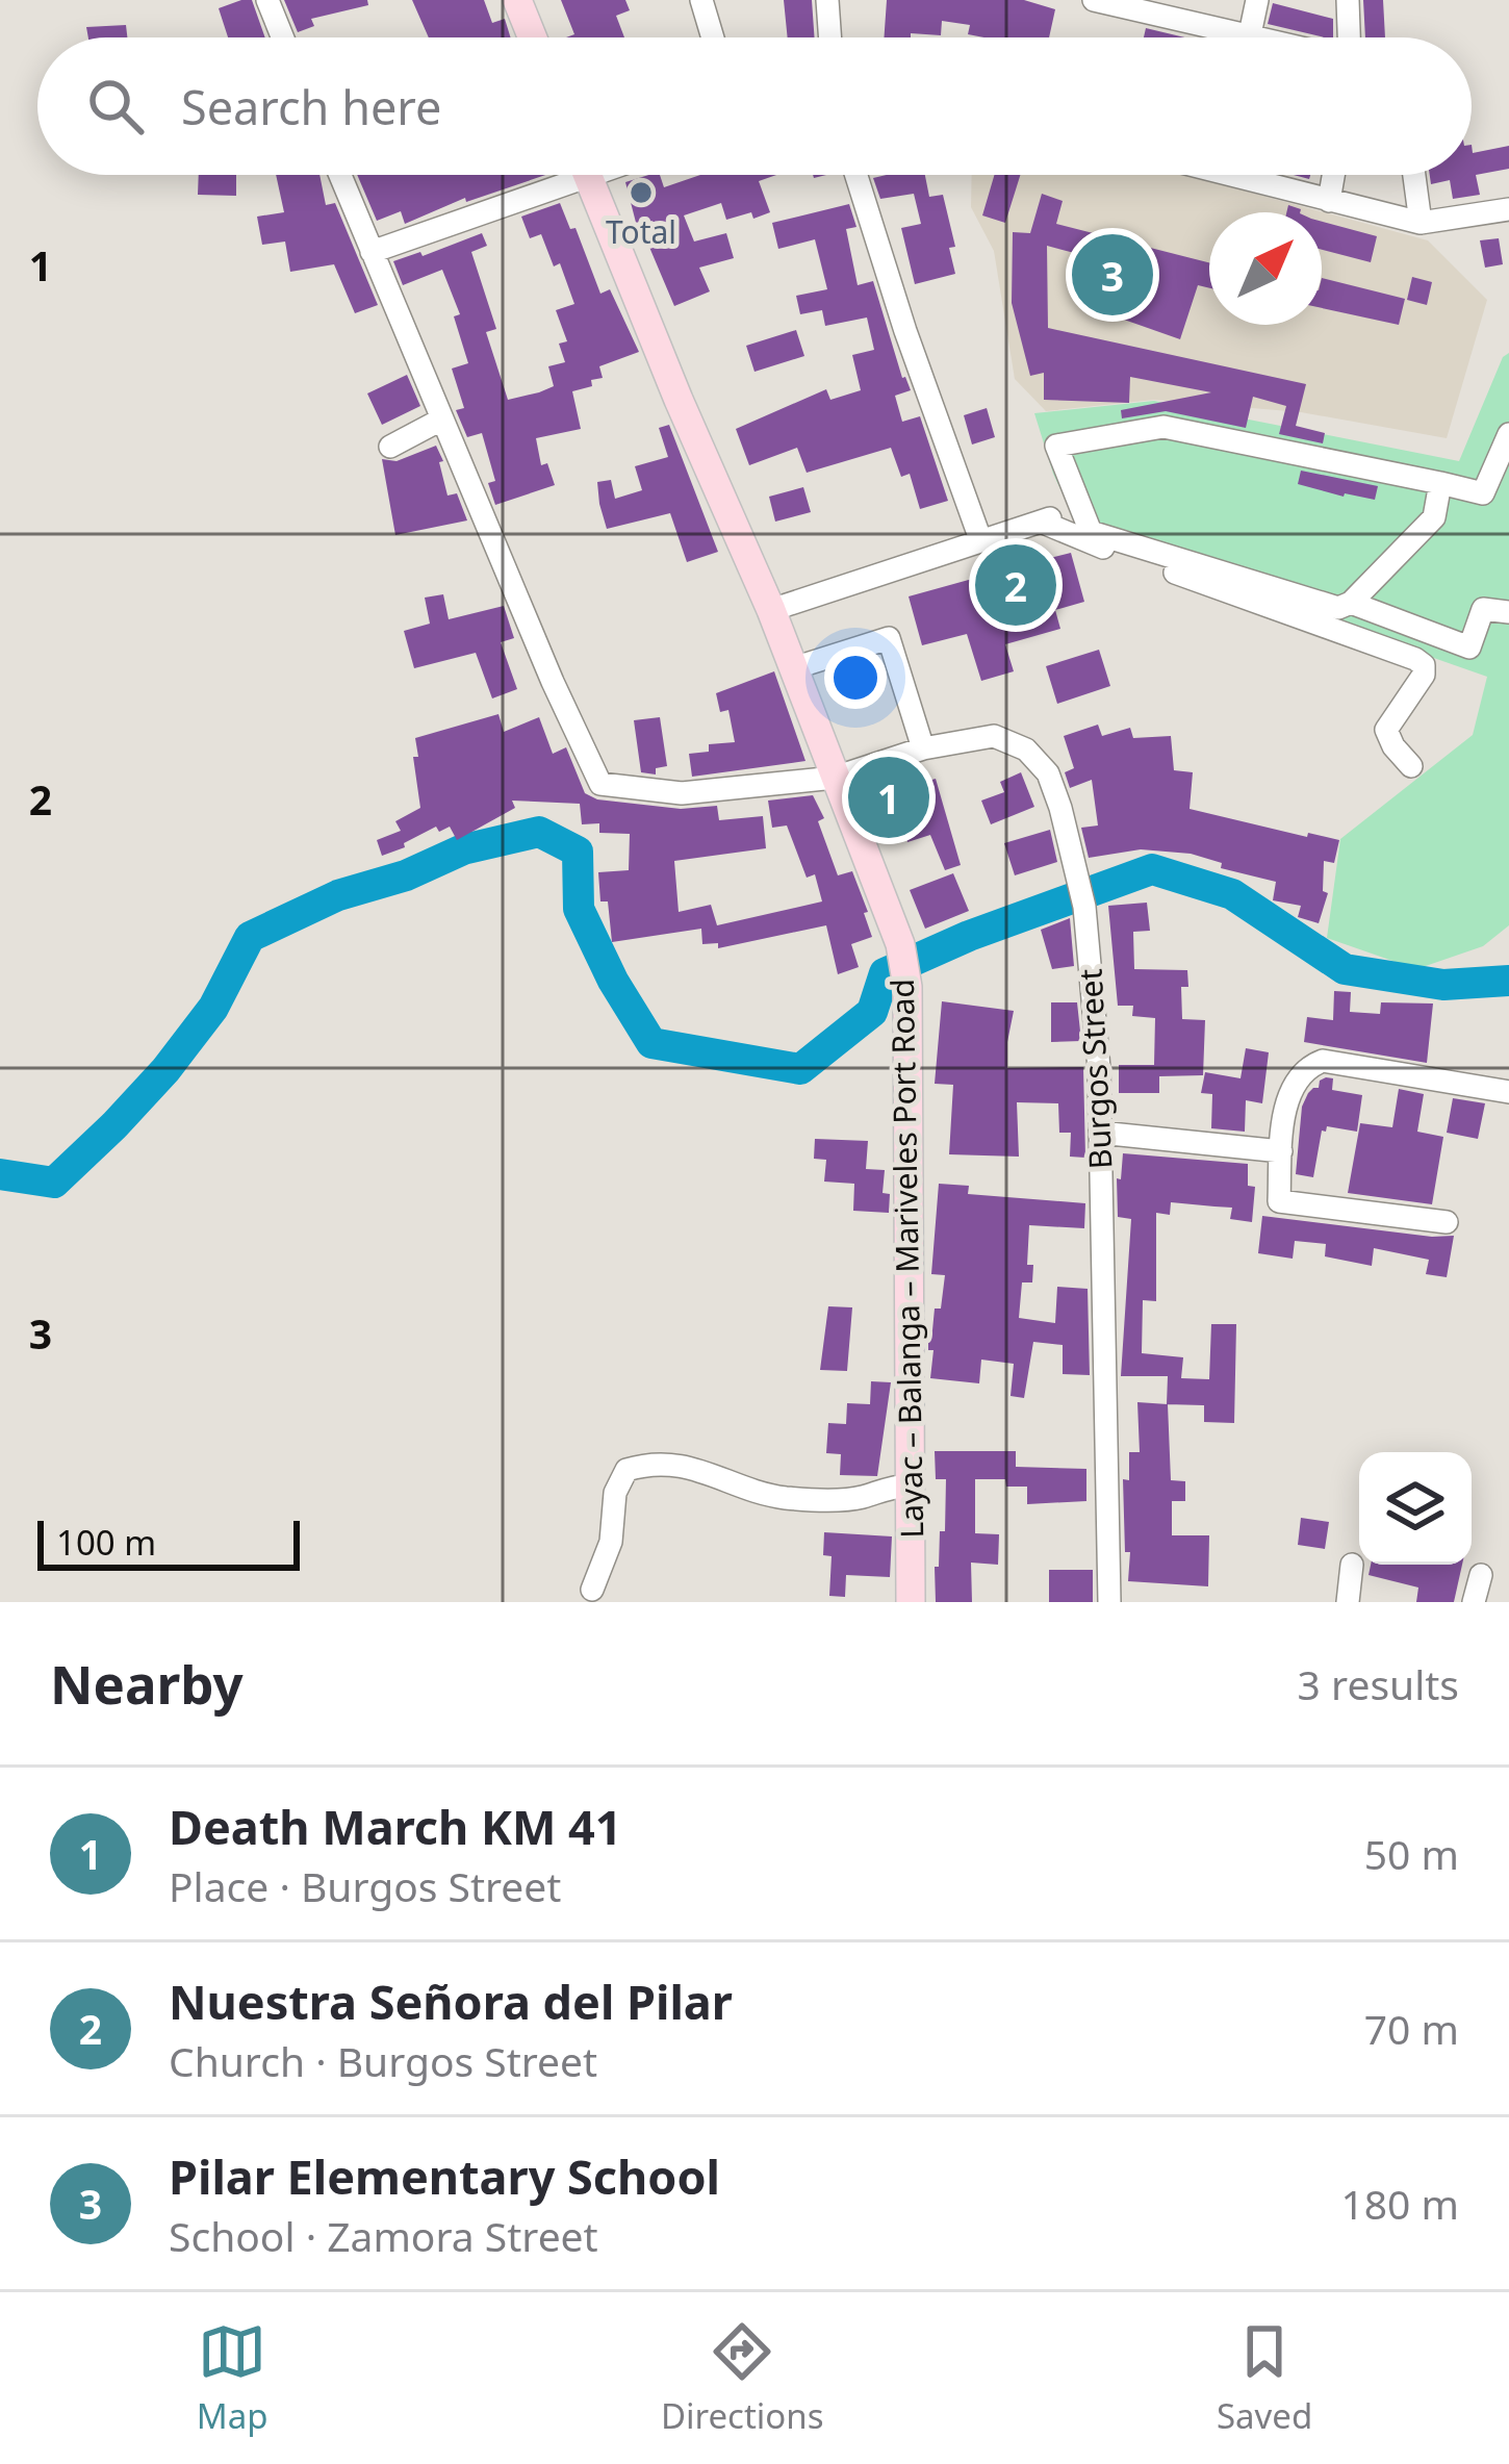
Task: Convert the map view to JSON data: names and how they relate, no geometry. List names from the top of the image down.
{
  "streets": {
    "main road": ["Layac – Balanga – Mariveles Port Road"],
    "street": ["Burgos Street"]
  },
  "crossings": [
    ["Burgos Street", "Layac – Balanga – Mariveles Port Road"]
  ],
  "places": ["Total"],
  "scale_bar": "100 m",
  "north": "top right",
  "page": {
    "search": "Search here",
    "pins": ["3", "2", "1"],
    "scale": "100 m",
    "heading": ["Nearby", "3 results"],
    "list": [
      {
        "mark": "1",
        "name": "Death March KM 41",
        "note": "Place · Burgos Street",
        "value": "50 m"
      },
      {
        "mark": "2",
        "name": "Nuestra Señora del Pilar",
        "note": "Church · Burgos Street",
        "value": "70 m"
      },
      {
        "mark": "3",
        "name": "Pilar Elementary School",
        "note": "School · Zamora Street",
        "value": "180 m"
      }
    ],
    "nav": ["Map", "Directions", "Saved"]
  },
  "grid": {
    "rows": ["1", "2", "3"]
  }
}
